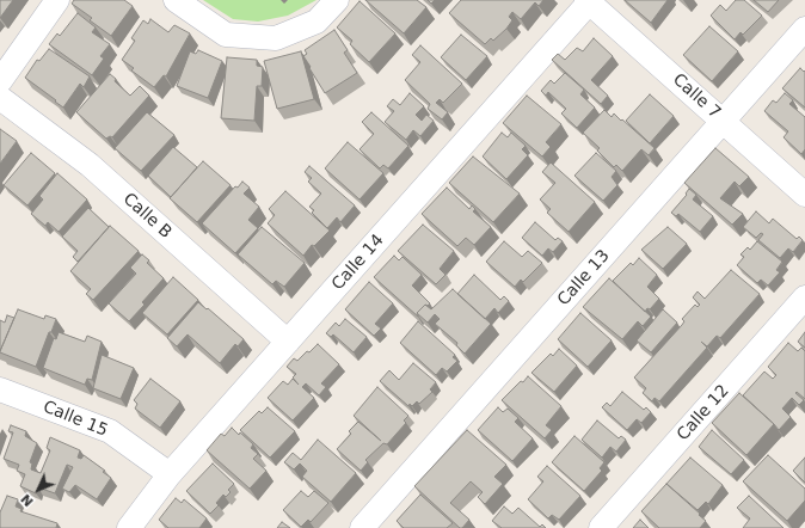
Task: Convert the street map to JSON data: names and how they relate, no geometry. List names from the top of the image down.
{
  "streets": {
    "street": [
      "Calle 7",
      "Calle B",
      "Calle 14",
      "Calle 13",
      "Calle 12",
      "Calle 15"
    ]
  },
  "crossings": [
    ["Calle 7", "Calle 14"],
    ["Calle 7", "Calle 13"],
    ["Calle B", "Calle 14"],
    ["Calle 14", "Calle 15"]
  ],
  "north": "bottom left"
}
